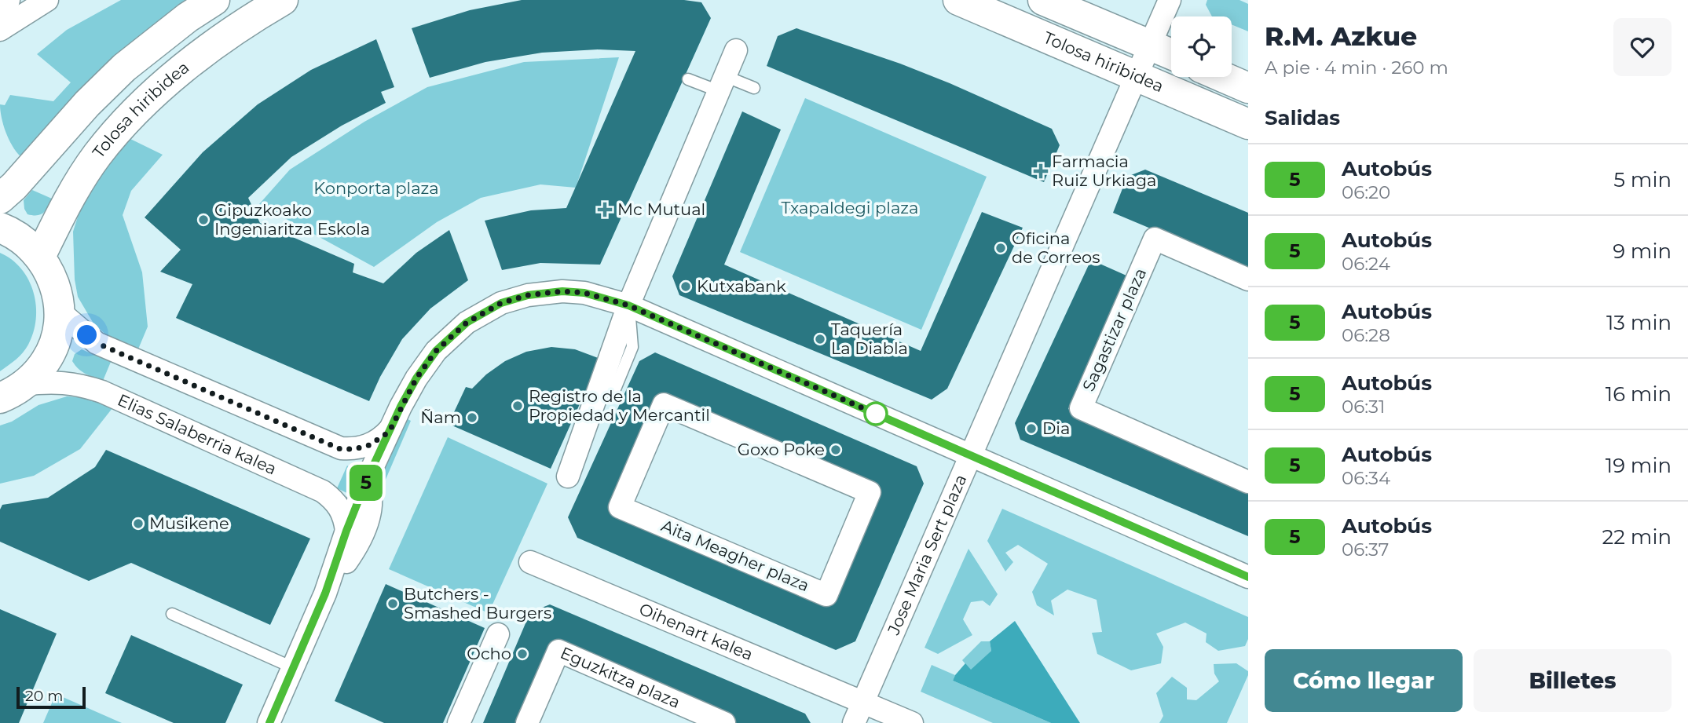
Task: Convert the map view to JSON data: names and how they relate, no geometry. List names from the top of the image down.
{
  "streets": {
    "main road": ["Tolosa hiribidea"],
    "street": [
      "Sagastizar plaza",
      "Elias Salaberria kalea",
      "Jose Maria Sert plaza",
      "Aita Meagher plaza",
      "Oihenart kalea",
      "Eguzkitza plaza"
    ]
  },
  "crossings": [
    ["Jose Maria Sert plaza", "Oihenart kalea"]
  ],
  "parks": ["Konporta plaza", "Txapaldegi plaza"],
  "places": {
    "health": ["Farmacia Ruiz Urkiaga", "Mc Mutual"],
    "other": [
      "Gipuzkoako Ingeniaritza Eskola",
      "Oficina de Correos",
      "Kutxabank",
      "Taquería La Diabla",
      "Registro de la Propiedad y Mercantil",
      "Ñam",
      "Dia",
      "Goxo Poke",
      "Musikene",
      "Butchers - Smashed Burgers",
      "Ocho"
    ]
  },
  "lines": ["bus line 5"],
  "scale_bar": "20 m",
  "page": {
    "on_map": "5",
    "heading": [
      ["R.M. Azkue", "A pie · 4 min · 260 m"],
      "Salidas"
    ],
    "list": [
      {
        "mark": "5",
        "name": "Autobús",
        "note": "06:20",
        "value": "5 min"
      },
      {
        "mark": "5",
        "name": "Autobús",
        "note": "06:24",
        "value": "9 min"
      },
      {
        "mark": "5",
        "name": "Autobús",
        "note": "06:28",
        "value": "13 min"
      },
      {
        "mark": "5",
        "name": "Autobús",
        "note": "06:31",
        "value": "16 min"
      },
      {
        "mark": "5",
        "name": "Autobús",
        "note": "06:34",
        "value": "19 min"
      },
      {
        "mark": "5",
        "name": "Autobús",
        "note": "06:37",
        "value": "22 min"
      }
    ],
    "buttons": ["Cómo llegar", "Billetes"],
    "scale": "20 m"
  }
}
